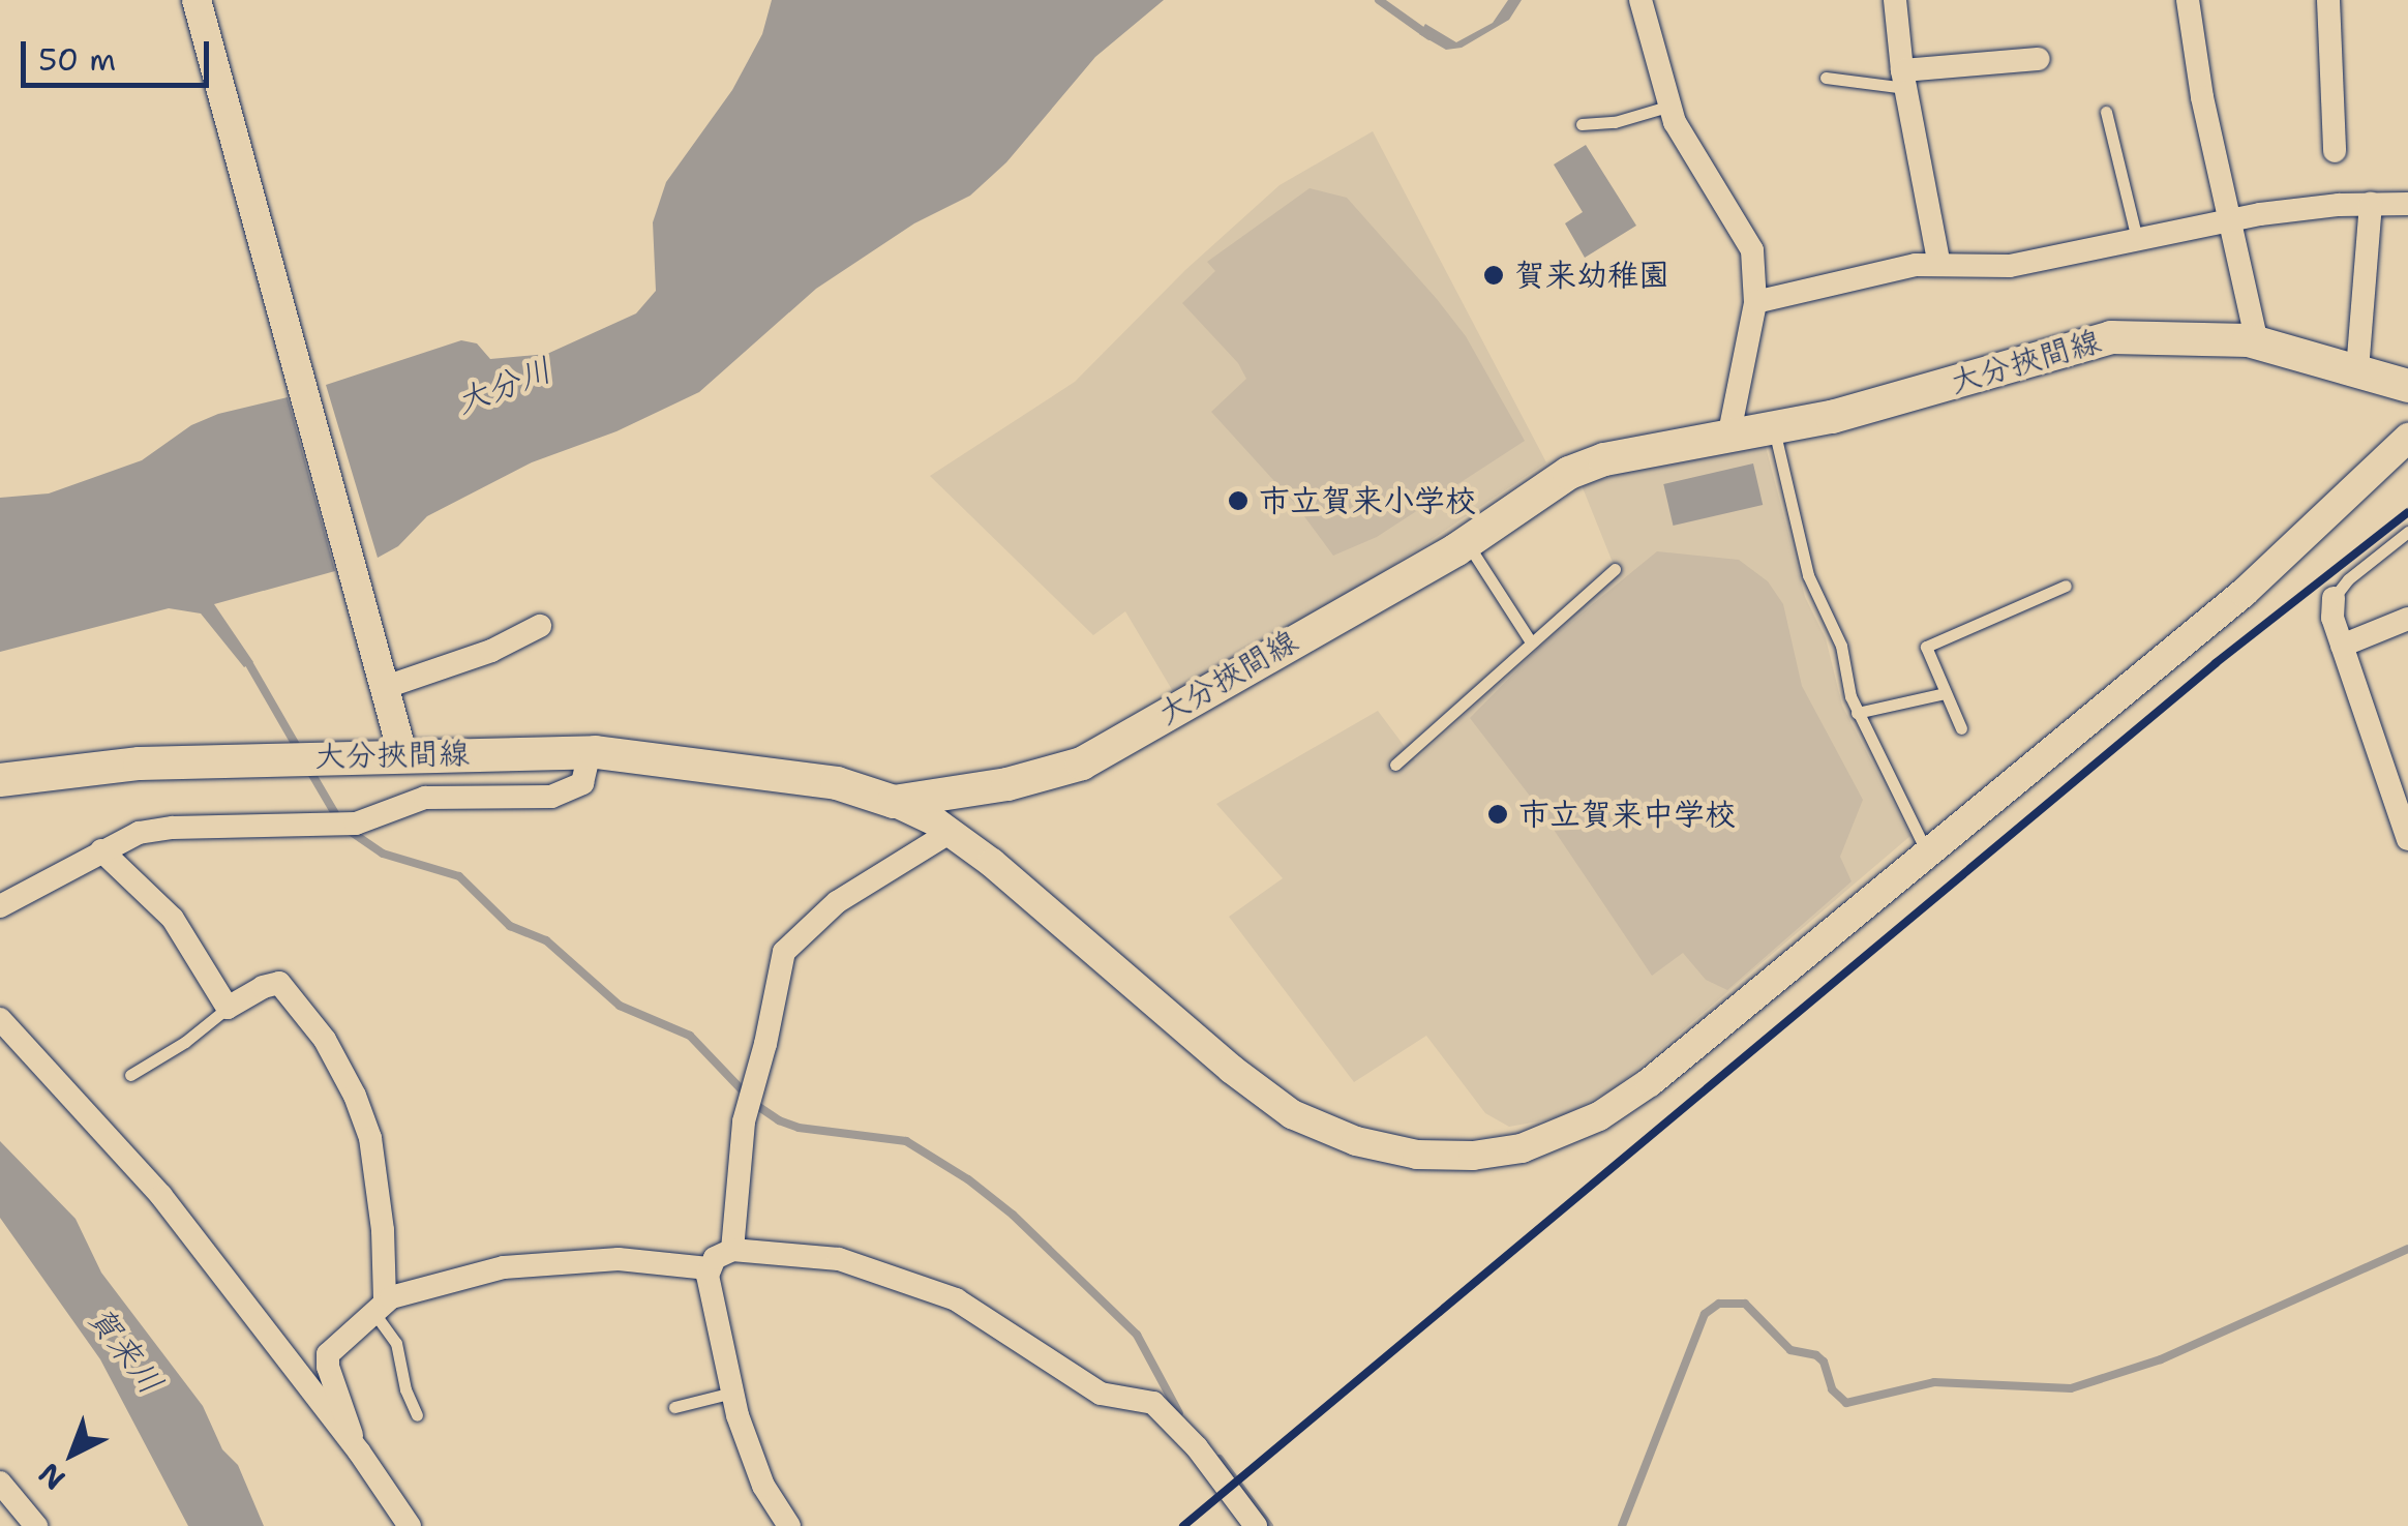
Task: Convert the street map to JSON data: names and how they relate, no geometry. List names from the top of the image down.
{
  "streets": {
    "main road": ["大分挾間線"]
  },
  "water": ["大分川", "賀来川"],
  "places": ["賀来幼稚園", "市立賀来小学校", "市立賀来中学校"],
  "scale_bar": "50 m",
  "north": "bottom left"
}
